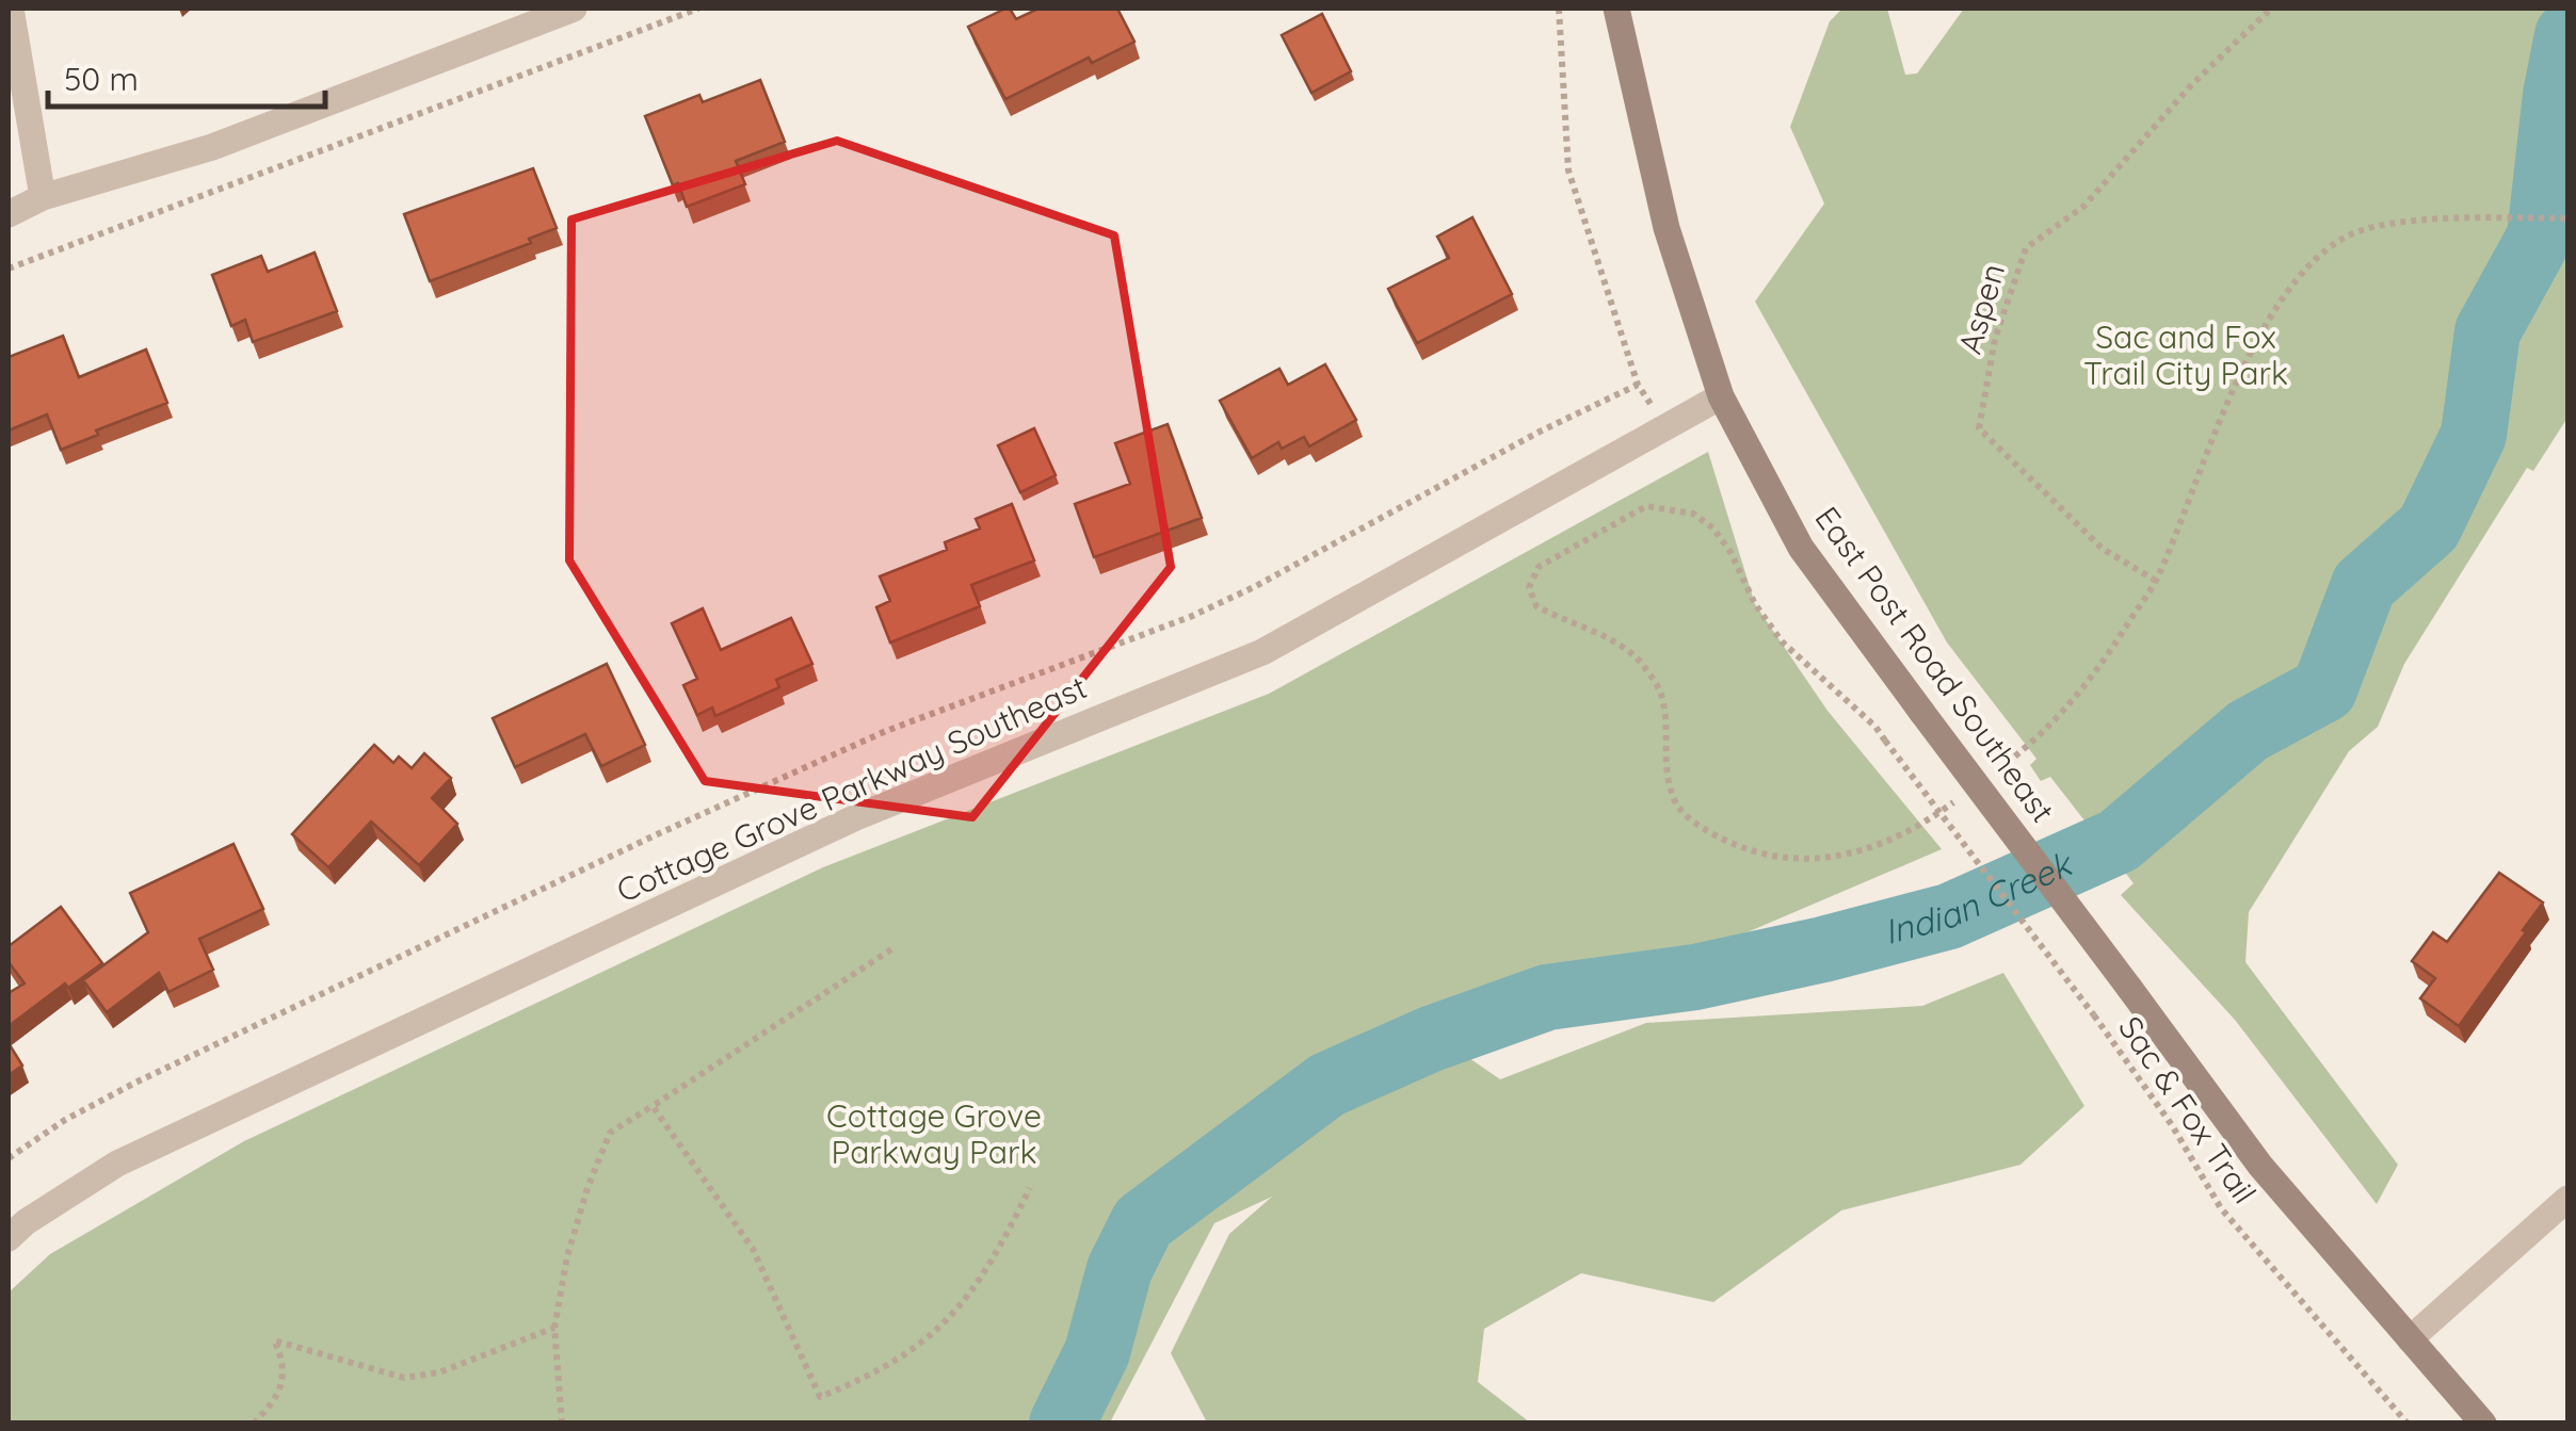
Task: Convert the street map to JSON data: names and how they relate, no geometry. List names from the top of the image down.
{
  "streets": {
    "main road": ["East Post Road Southeast"],
    "street": ["Cottage Grove Parkway Southeast"],
    "path": ["Aspen", "Sac & Fox Trail"]
  },
  "crossings": [
    ["East Post Road Southeast", "Cottage Grove Parkway Southeast"]
  ],
  "water": ["Indian Creek"],
  "parks": ["Sac and Fox Trail City Park", "Cottage Grove Parkway Park"],
  "scale_bar": "50 m"
}
